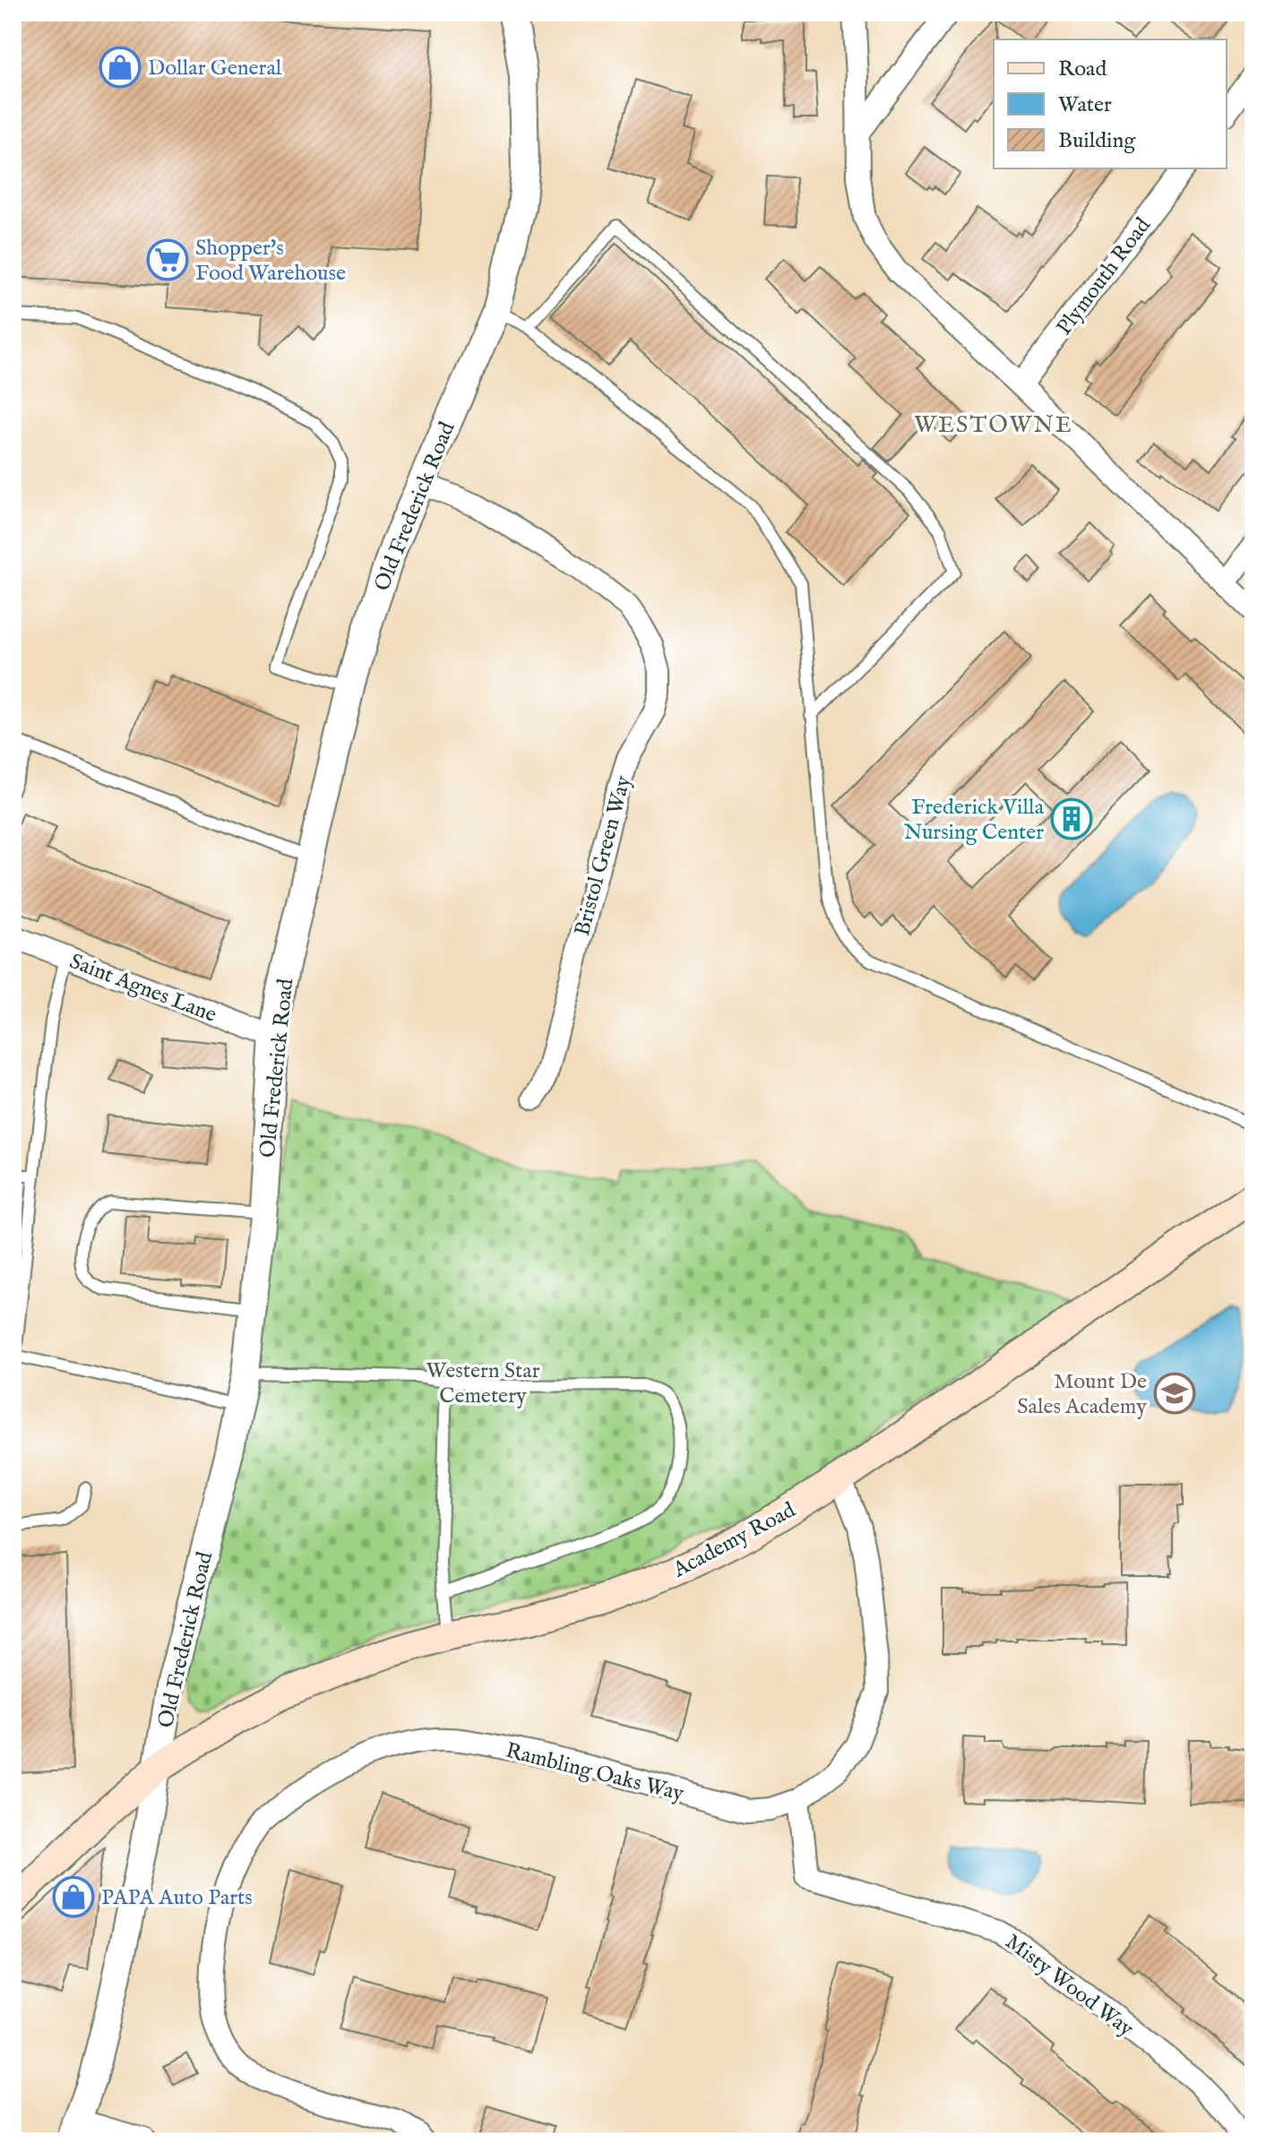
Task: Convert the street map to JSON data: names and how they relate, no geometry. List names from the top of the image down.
{
  "streets": {
    "main road": ["Academy Road"],
    "street": [
      "Plymouth Road",
      "Old Frederick Road",
      "Bristol Green Way",
      "Saint Agnes Lane",
      "Rambling Oaks Way",
      "Misty Wood Way"
    ]
  },
  "crossings": [
    ["Old Frederick Road", "Bristol Green Way"],
    ["Old Frederick Road", "Saint Agnes Lane"],
    ["Old Frederick Road", "Academy Road"],
    ["Academy Road", "Rambling Oaks Way"],
    ["Rambling Oaks Way", "Misty Wood Way"]
  ],
  "districts": ["WESTOWNE"],
  "parks": ["Western Star Cemetery"],
  "places": {
    "shop": ["Dollar General", "PAPA Auto Parts"],
    "supermarket": ["Shopper's Food Warehouse"],
    "building": ["Frederick Villa Nursing Center"],
    "school or university": ["Mount De Sales Academy"]
  },
  "legend": ["Road", "Water", "Building"]
}
